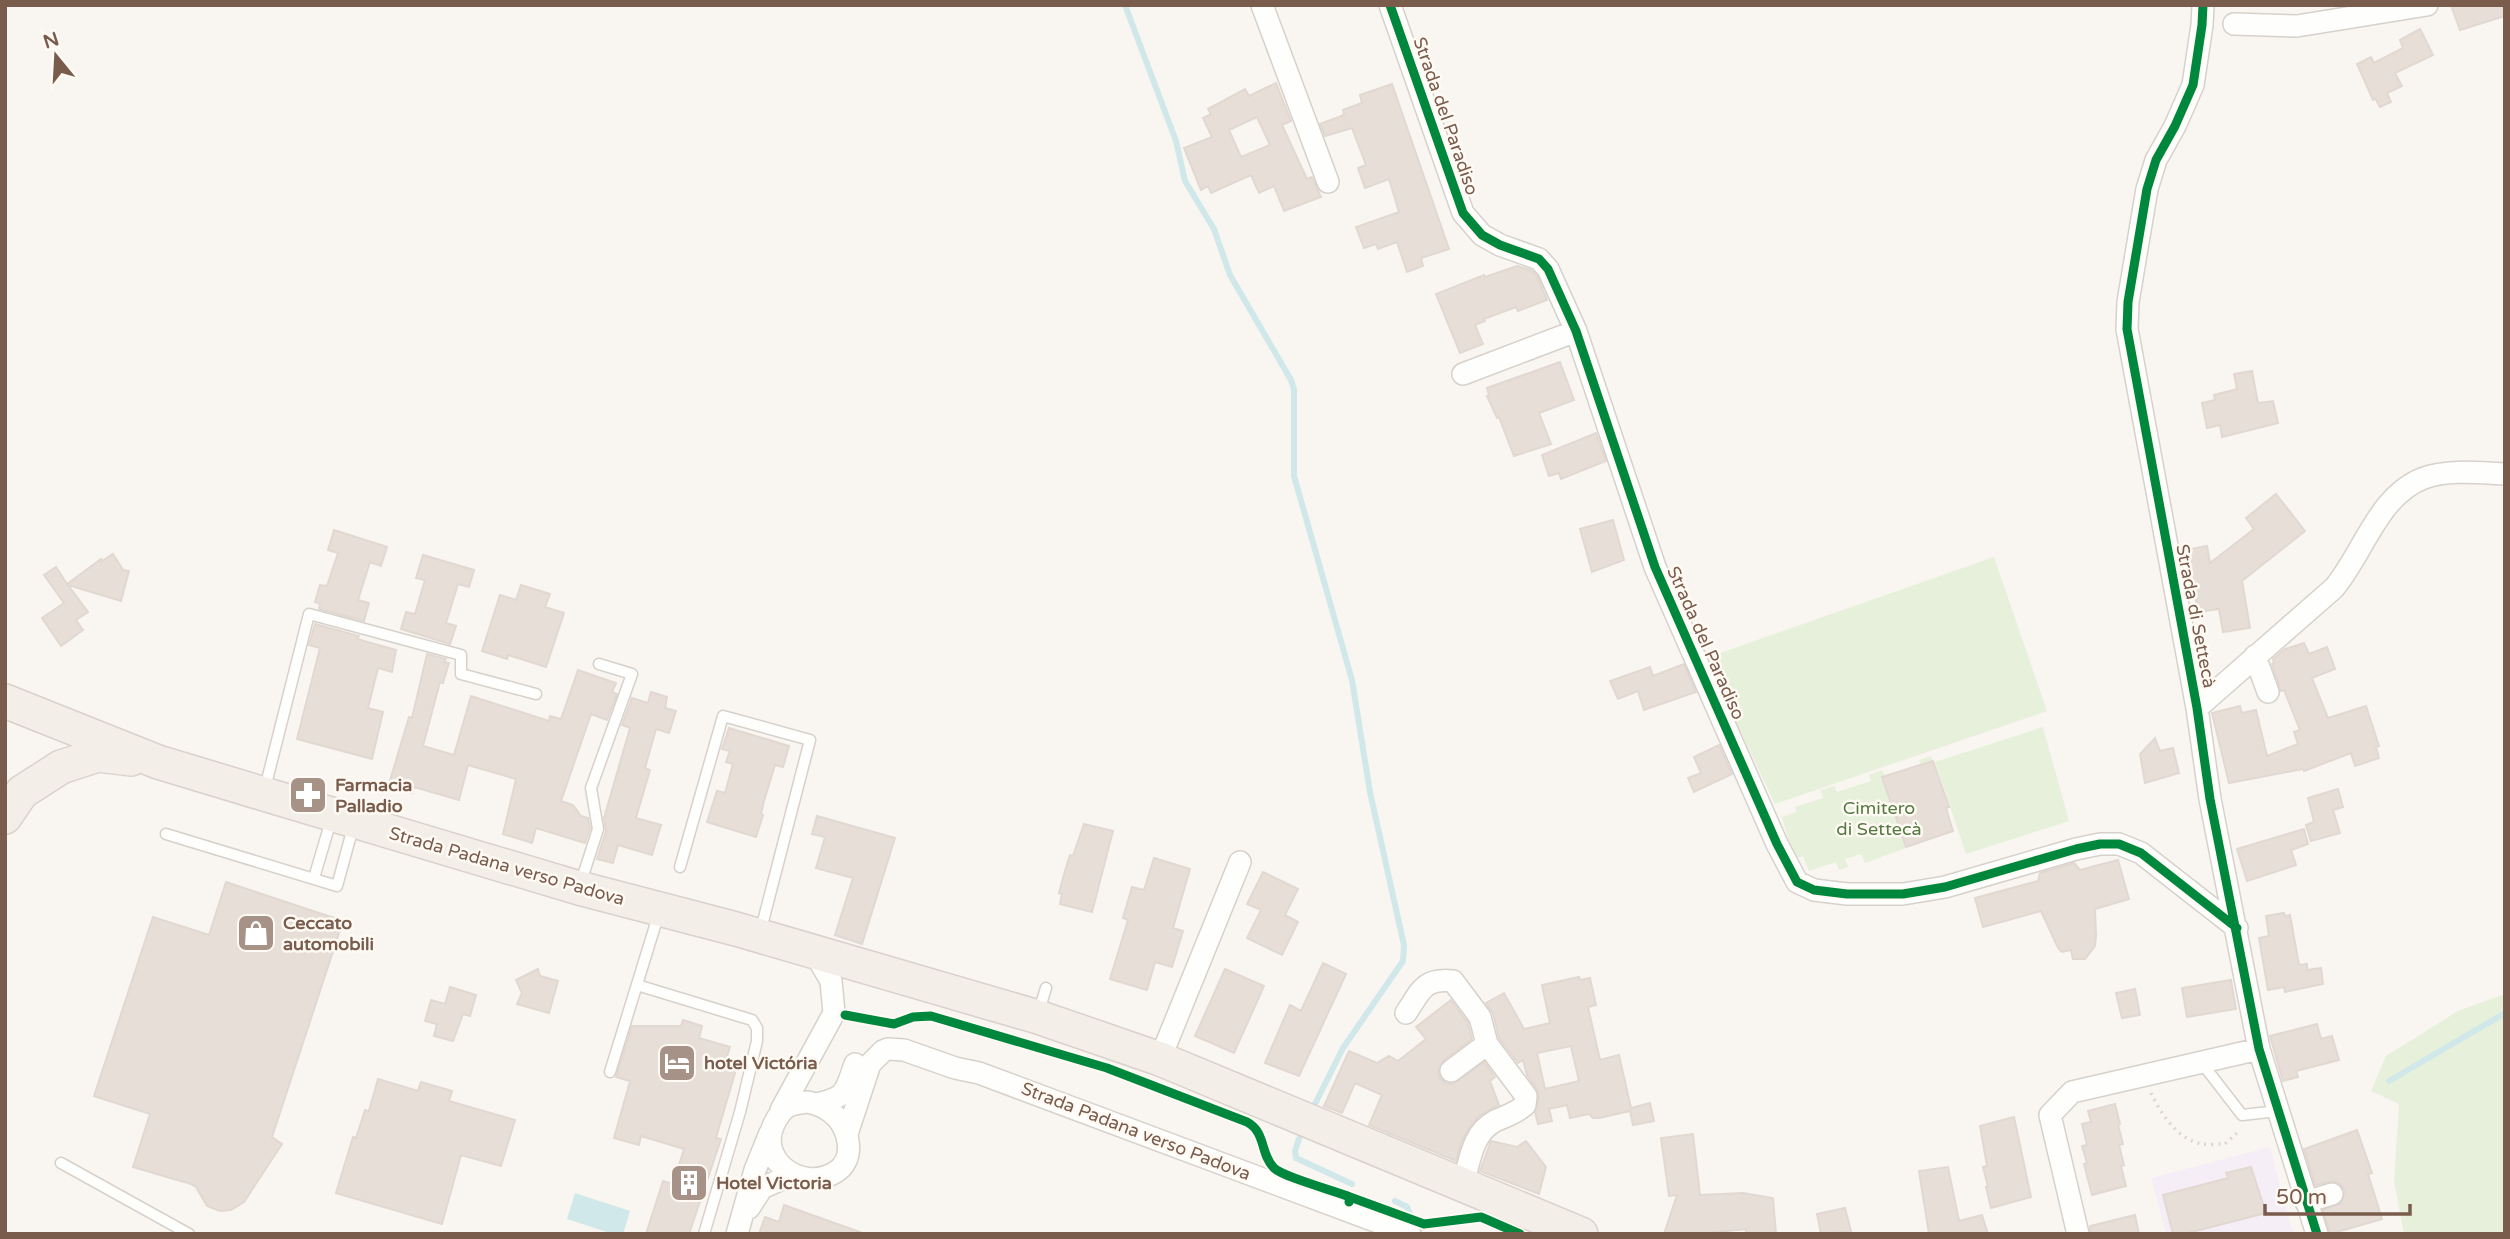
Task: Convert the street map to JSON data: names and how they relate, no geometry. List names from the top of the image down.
{
  "streets": {
    "main road": ["Strada Padana verso Padova"],
    "street": ["Strada del Paradiso", "Strada di Settecà"]
  },
  "crossings": [
    ["Strada del Paradiso", "Strada di Settecà"]
  ],
  "parks": ["Cimitero di Settecà"],
  "places": {
    "pharmacy": ["Farmacia Palladio"],
    "shop": ["Ceccato automobili"],
    "hotel": ["hotel Victória"],
    "building": ["Hotel Victoria"]
  },
  "scale_bar": "50 m",
  "north": "top"
}
